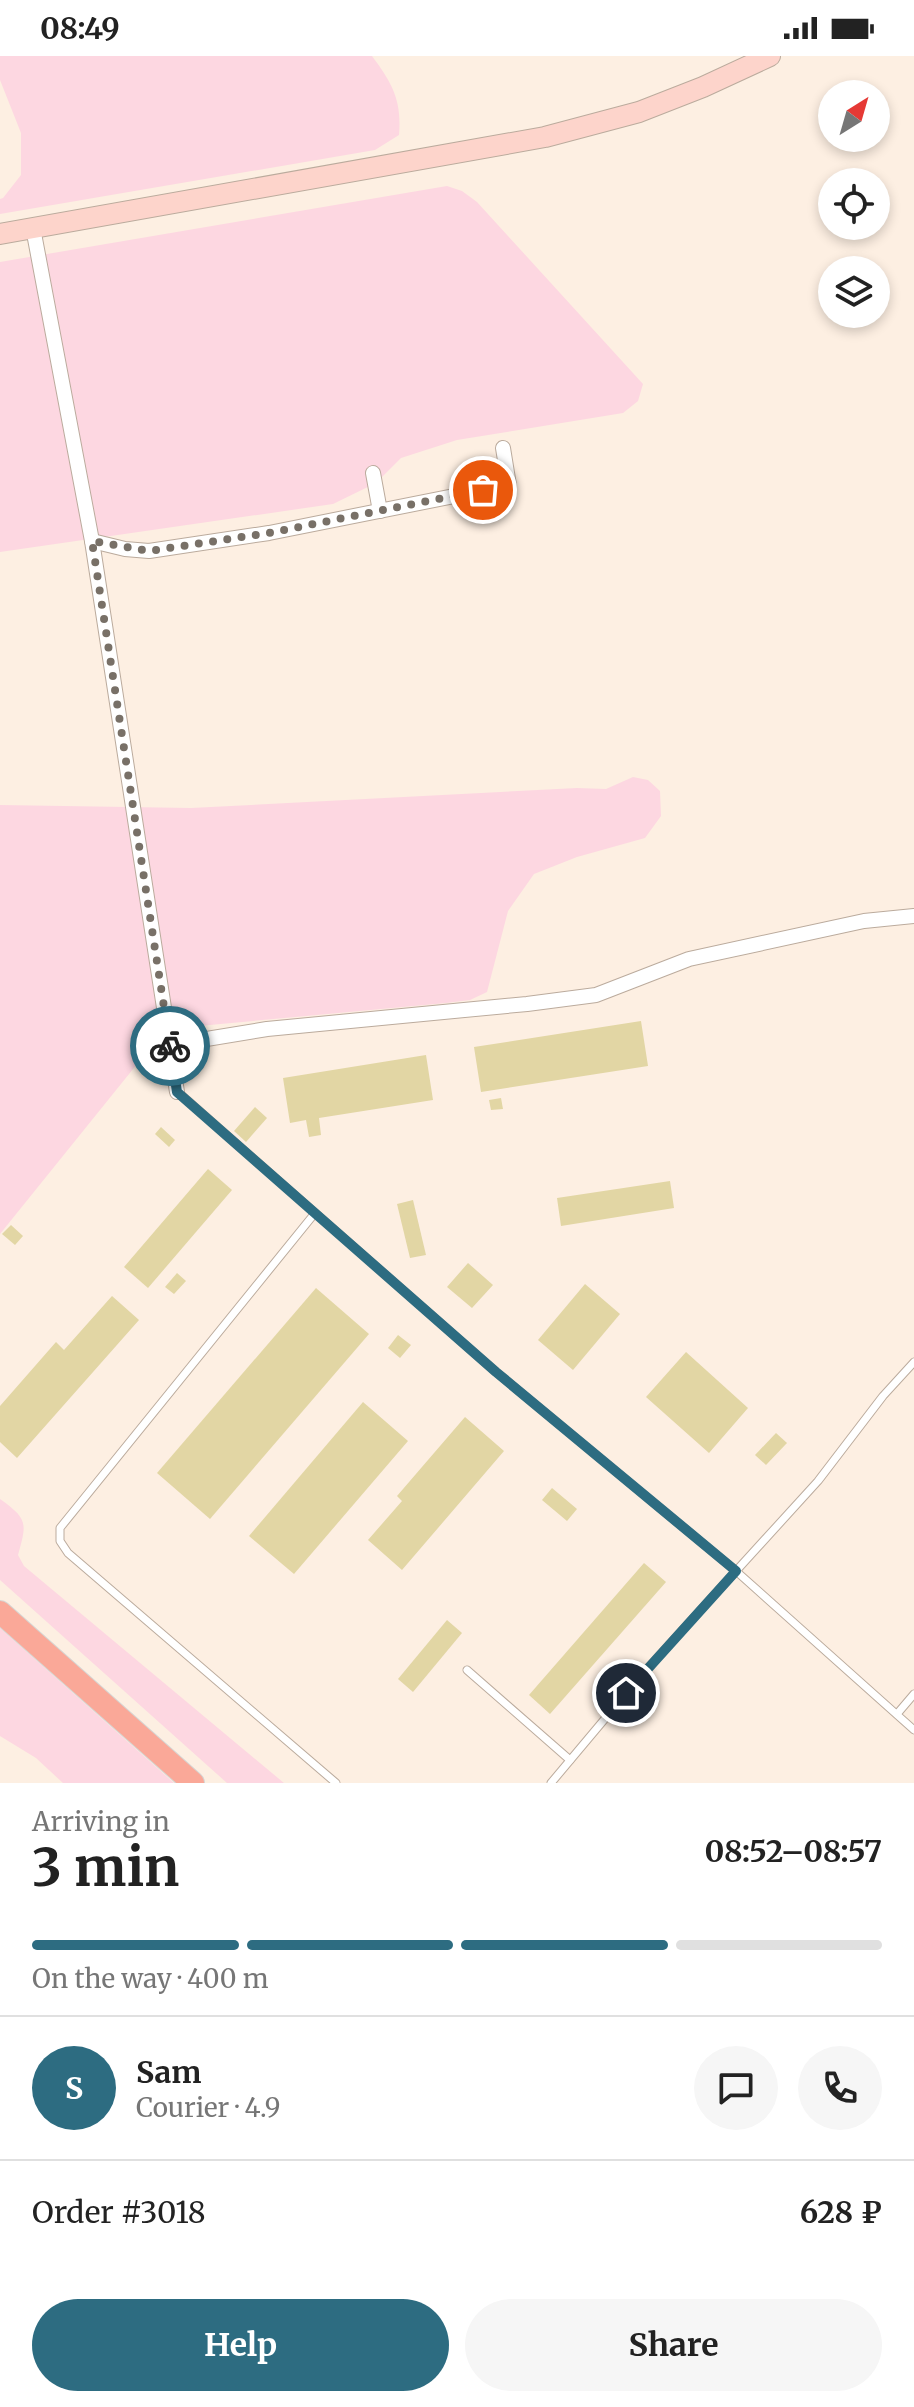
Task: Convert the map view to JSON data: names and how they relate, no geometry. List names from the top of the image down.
{
  "north": "top right",
  "page": {
    "status": "08:49",
    "heading": ["3 min", "Arriving in", "08:52–08:57"],
    "panel": [
      "Sam",
      "Courier · 4.9",
      "Order #3018",
      "628 ₽"
    ],
    "bar": "On the way · 400 m",
    "round": "S",
    "buttons": ["Help", "Share"]
  }
}
